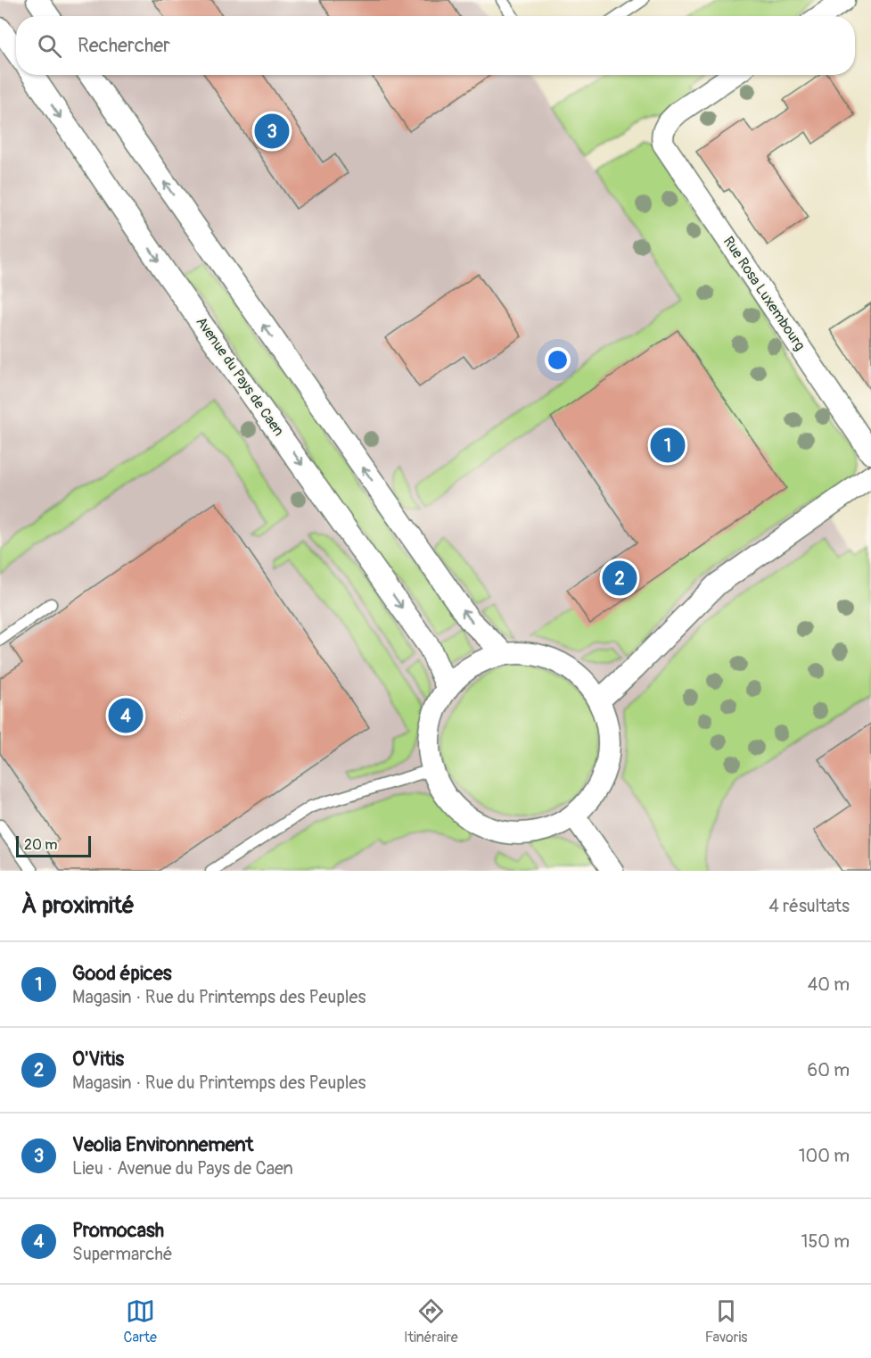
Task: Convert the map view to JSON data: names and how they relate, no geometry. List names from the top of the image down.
{
  "streets": {
    "street": ["Rue Rosa Luxembourg", "Avenue du Pays de Caen"]
  },
  "scale_bar": "20 m",
  "page": {
    "search": "Rechercher",
    "pins": [
      "3",
      "1",
      "2",
      "4"
    ],
    "scale": "20 m",
    "heading": ["À proximité", "4 résultats"],
    "list": [
      {
        "mark": "1",
        "name": "Good épices",
        "note": "Magasin · Rue du Printemps des Peuples",
        "value": "40 m"
      },
      {
        "mark": "2",
        "name": "O'Vitis",
        "note": "Magasin · Rue du Printemps des Peuples",
        "value": "60 m"
      },
      {
        "mark": "3",
        "name": "Veolia Environnement",
        "note": "Lieu · Avenue du Pays de Caen",
        "value": "100 m"
      },
      {
        "mark": "4",
        "name": "Promocash",
        "note": "Supermarché",
        "value": "150 m"
      }
    ],
    "nav": ["Carte", "Itinéraire", "Favoris"]
  }
}
